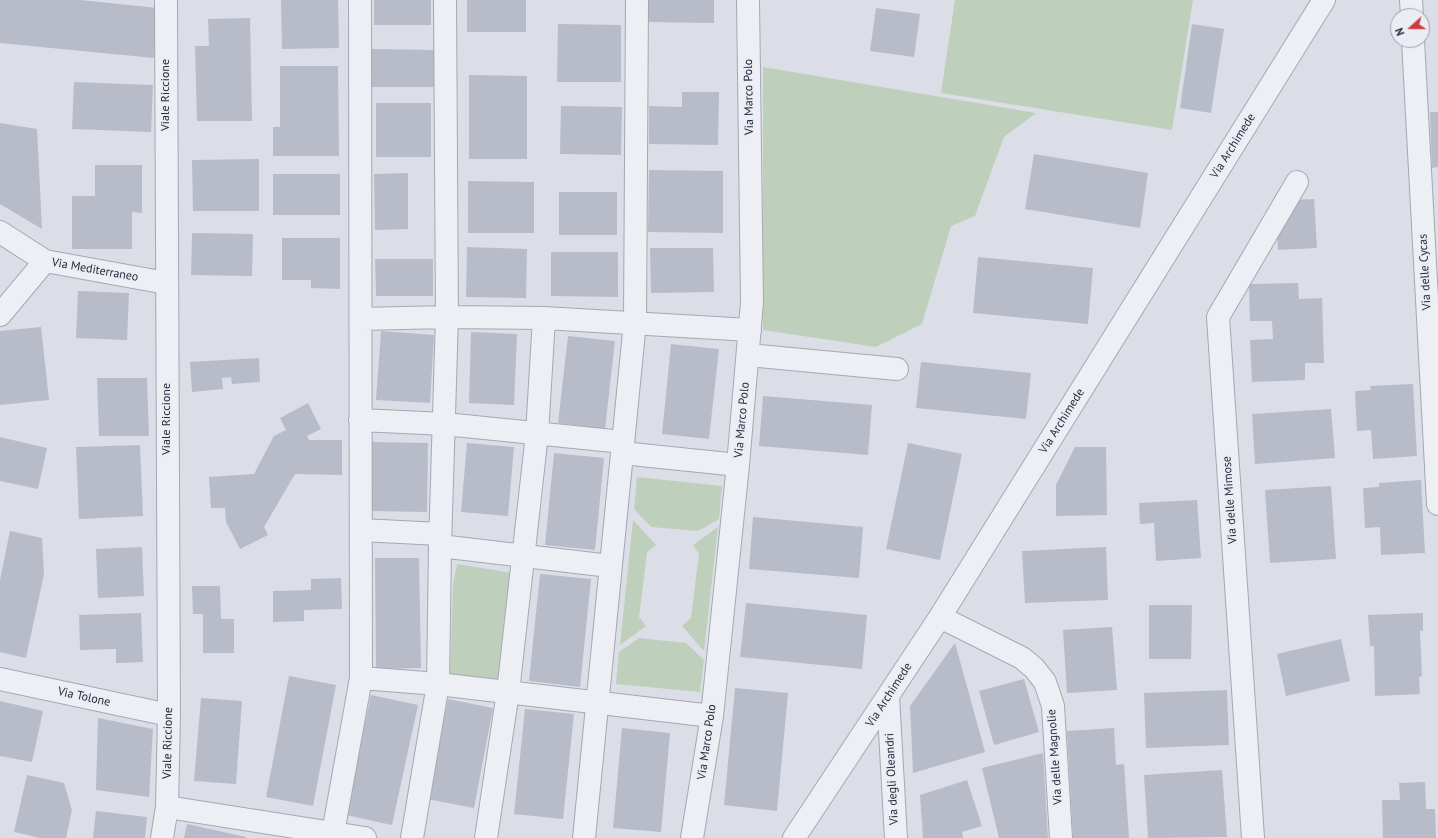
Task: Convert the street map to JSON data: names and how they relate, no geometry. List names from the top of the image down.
{
  "streets": {
    "street": [
      "Viale Riccione",
      "Via Marco Polo",
      "Via Archimede",
      "Via Mediterraneo",
      "Via delle Cycas",
      "Via delle Mimose",
      "Via Tolone",
      "Via delle Magnolie",
      "Via degli Oleandri"
    ]
  },
  "crossings": [
    ["Viale Riccione", "Via Mediterraneo"],
    ["Viale Riccione", "Via Tolone"],
    ["Via Archimede", "Via delle Magnolie"],
    ["Via Archimede", "Via degli Oleandri"]
  ],
  "north": "left"
}
